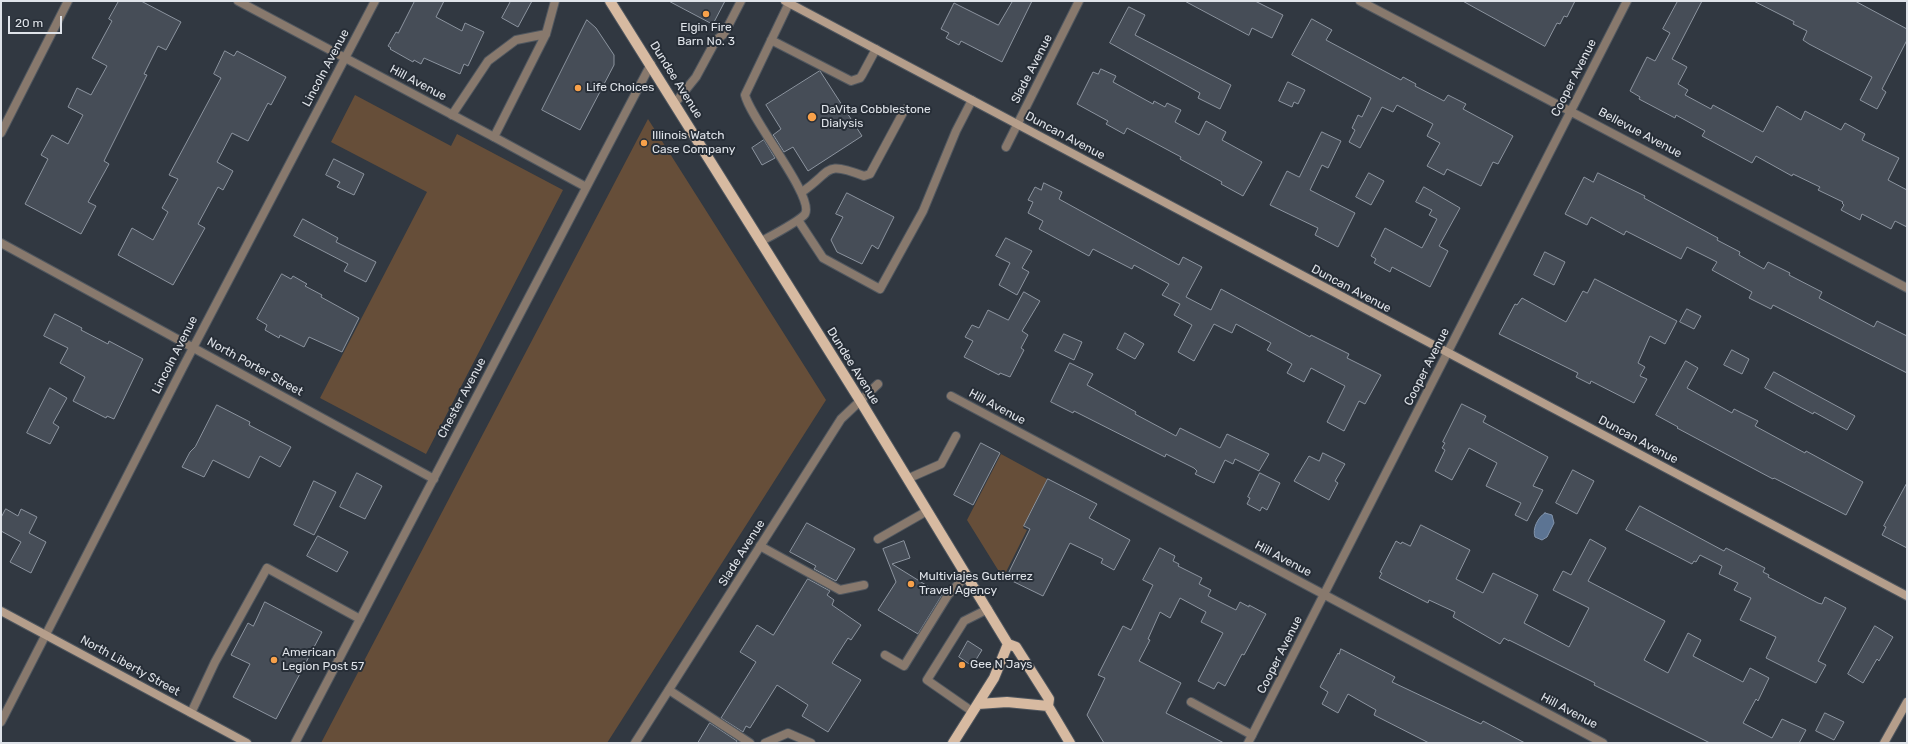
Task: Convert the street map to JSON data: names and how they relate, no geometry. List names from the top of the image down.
{
  "streets": {
    "main road": ["Dundee Avenue"],
    "street": [
      "Lincoln Avenue",
      "Slade Avenue",
      "Cooper Avenue",
      "Hill Avenue",
      "Bellevue Avenue",
      "Duncan Avenue",
      "North Porter Street",
      "Chester Avenue",
      "North Liberty Street"
    ]
  },
  "crossings": [
    ["Lincoln Avenue", "Hill Avenue"],
    ["Lincoln Avenue", "North Porter Street"],
    ["Lincoln Avenue", "North Liberty Street"],
    ["Slade Avenue", "Dundee Avenue"],
    ["Slade Avenue", "Duncan Avenue"],
    ["Cooper Avenue", "Hill Avenue"],
    ["Cooper Avenue", "Bellevue Avenue"],
    ["Cooper Avenue", "Duncan Avenue"],
    ["Dundee Avenue", "Chester Avenue"],
    ["Hill Avenue", "Chester Avenue"],
    ["North Porter Street", "Chester Avenue"]
  ],
  "places": [
    "Elgin Fire Barn No. 3",
    "Life Choices",
    "DaVita Cobblestone Dialysis",
    "Illinois Watch Case Company",
    "Multiviajes Gutierrez Travel Agency",
    "American Legion Post 57",
    "Gee N Jays"
  ],
  "scale_bar": "20 m"
}
